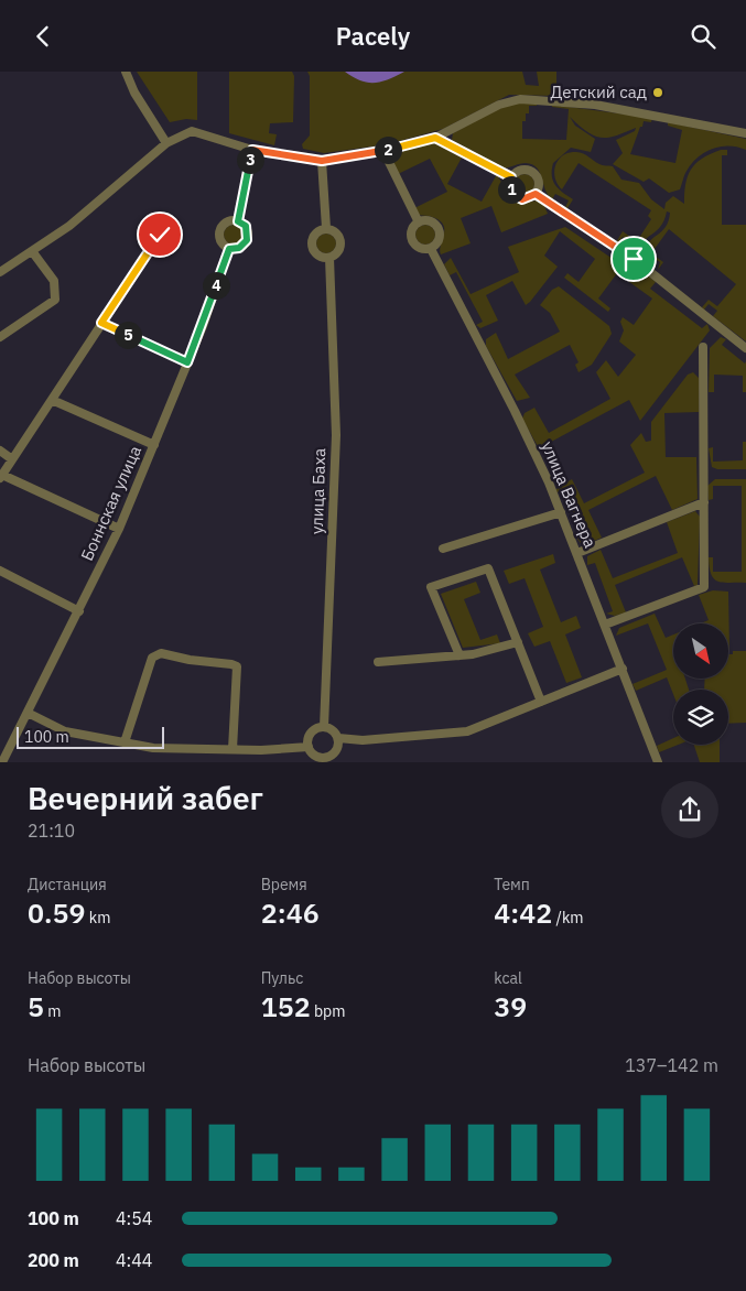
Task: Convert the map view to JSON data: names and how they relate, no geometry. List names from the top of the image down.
{
  "streets": {
    "street": ["улица Баха", "улица Вагнера", "Боннская улица"]
  },
  "places": ["Детский сад"],
  "scale_bar": "100 m",
  "north": "bottom right",
  "page": {
    "header": "Pacely",
    "pins": [
      "2",
      "3",
      "1",
      "4",
      "5"
    ],
    "scale": "100 m",
    "heading": ["Вечерний забег", "21:10"],
    "stats": [
      ["Дистанция", "0.59 km"],
      ["Время", "2:46"],
      ["Темп", "4:42 /km"],
      ["Набор высоты", "5 m"],
      ["Пульс", "152 bpm"],
      ["kcal", "39"]
    ],
    "chart": ["Набор высоты", "137–142 m"],
    "list": [
      {
        "name": "100 m",
        "note": "4:54"
      },
      {
        "name": "200 m",
        "note": "4:44"
      }
    ]
  }
}
